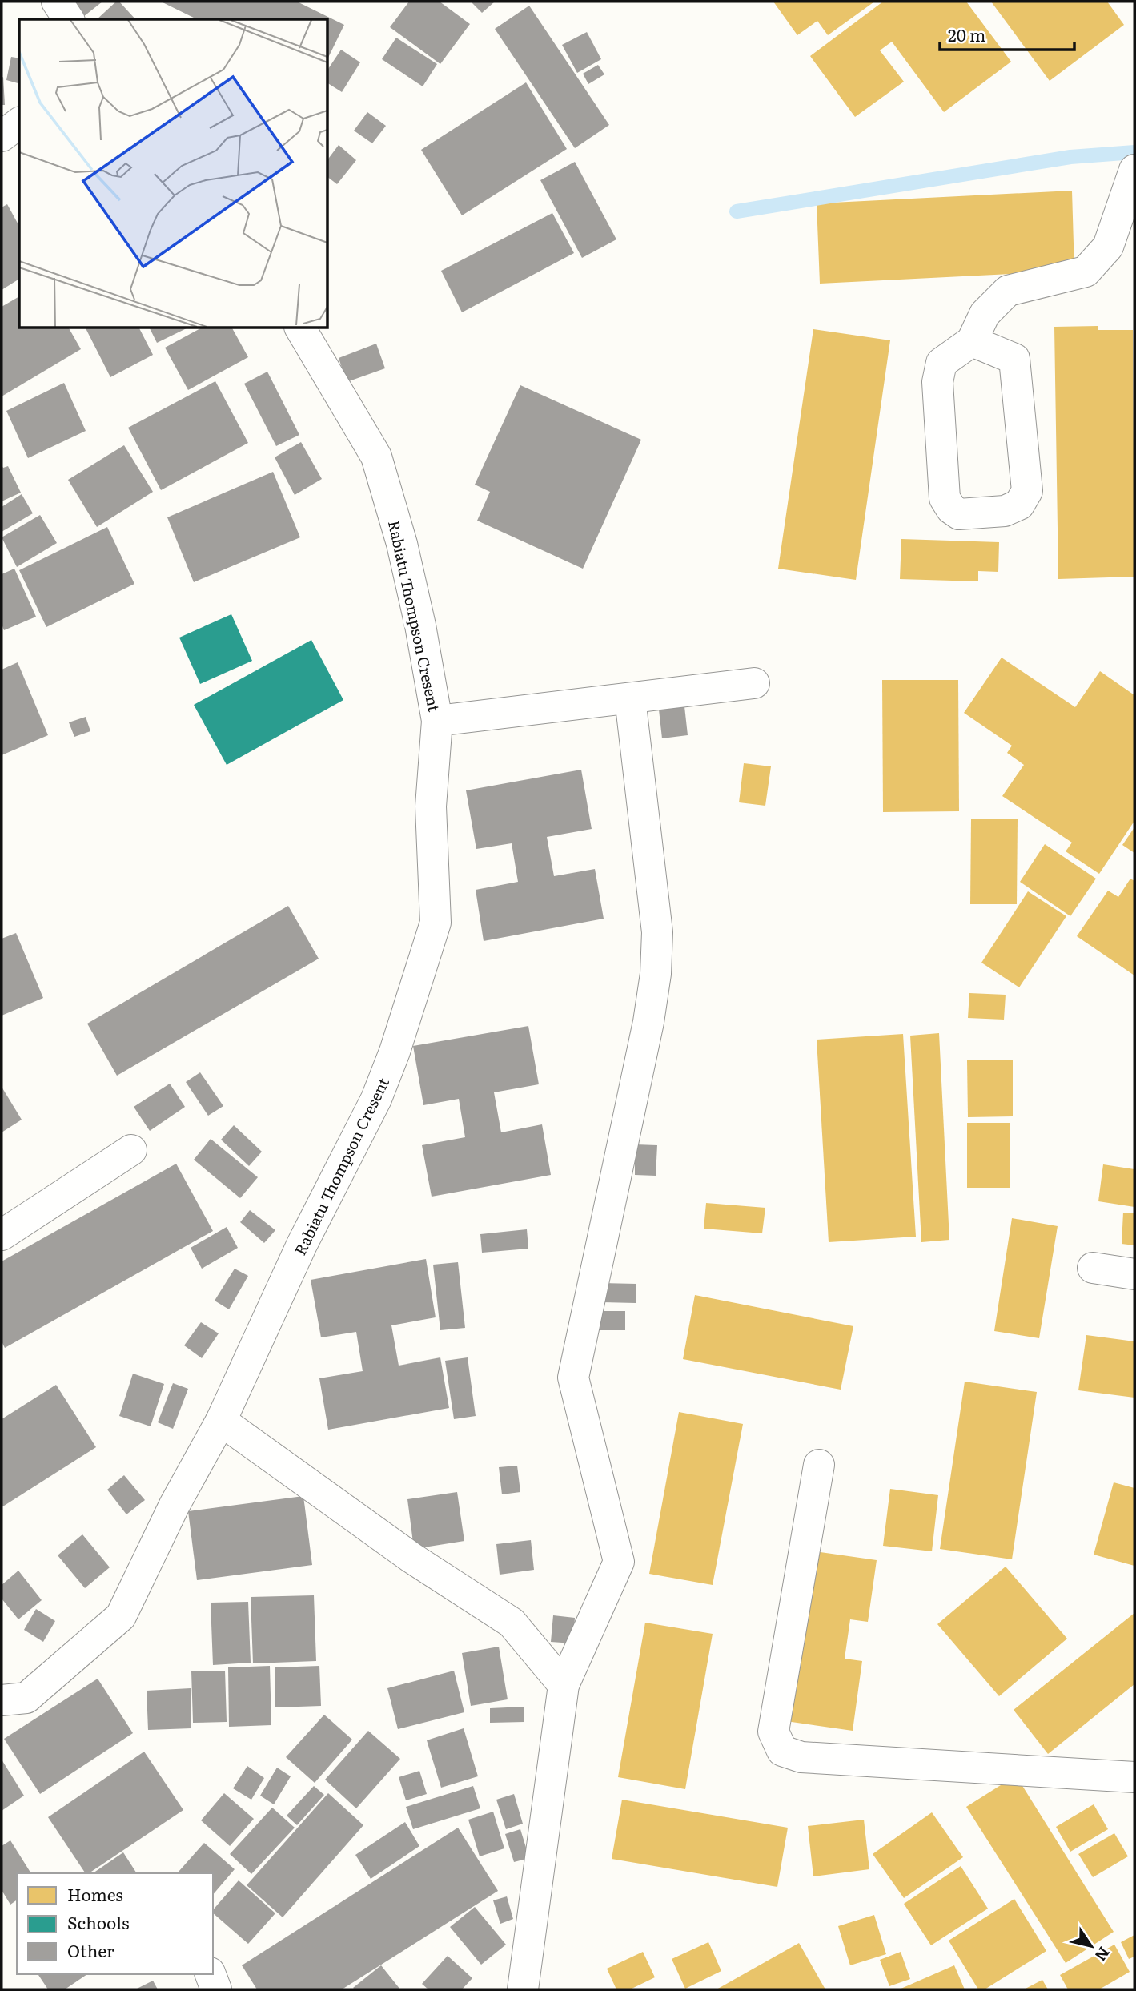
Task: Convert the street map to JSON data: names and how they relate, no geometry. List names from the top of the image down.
{
  "streets": {
    "street": ["Rabiatu Thompson Cresent"]
  },
  "legend": ["Homes", "Schools", "Other"],
  "scale_bar": "20 m",
  "north": "bottom right"
}
